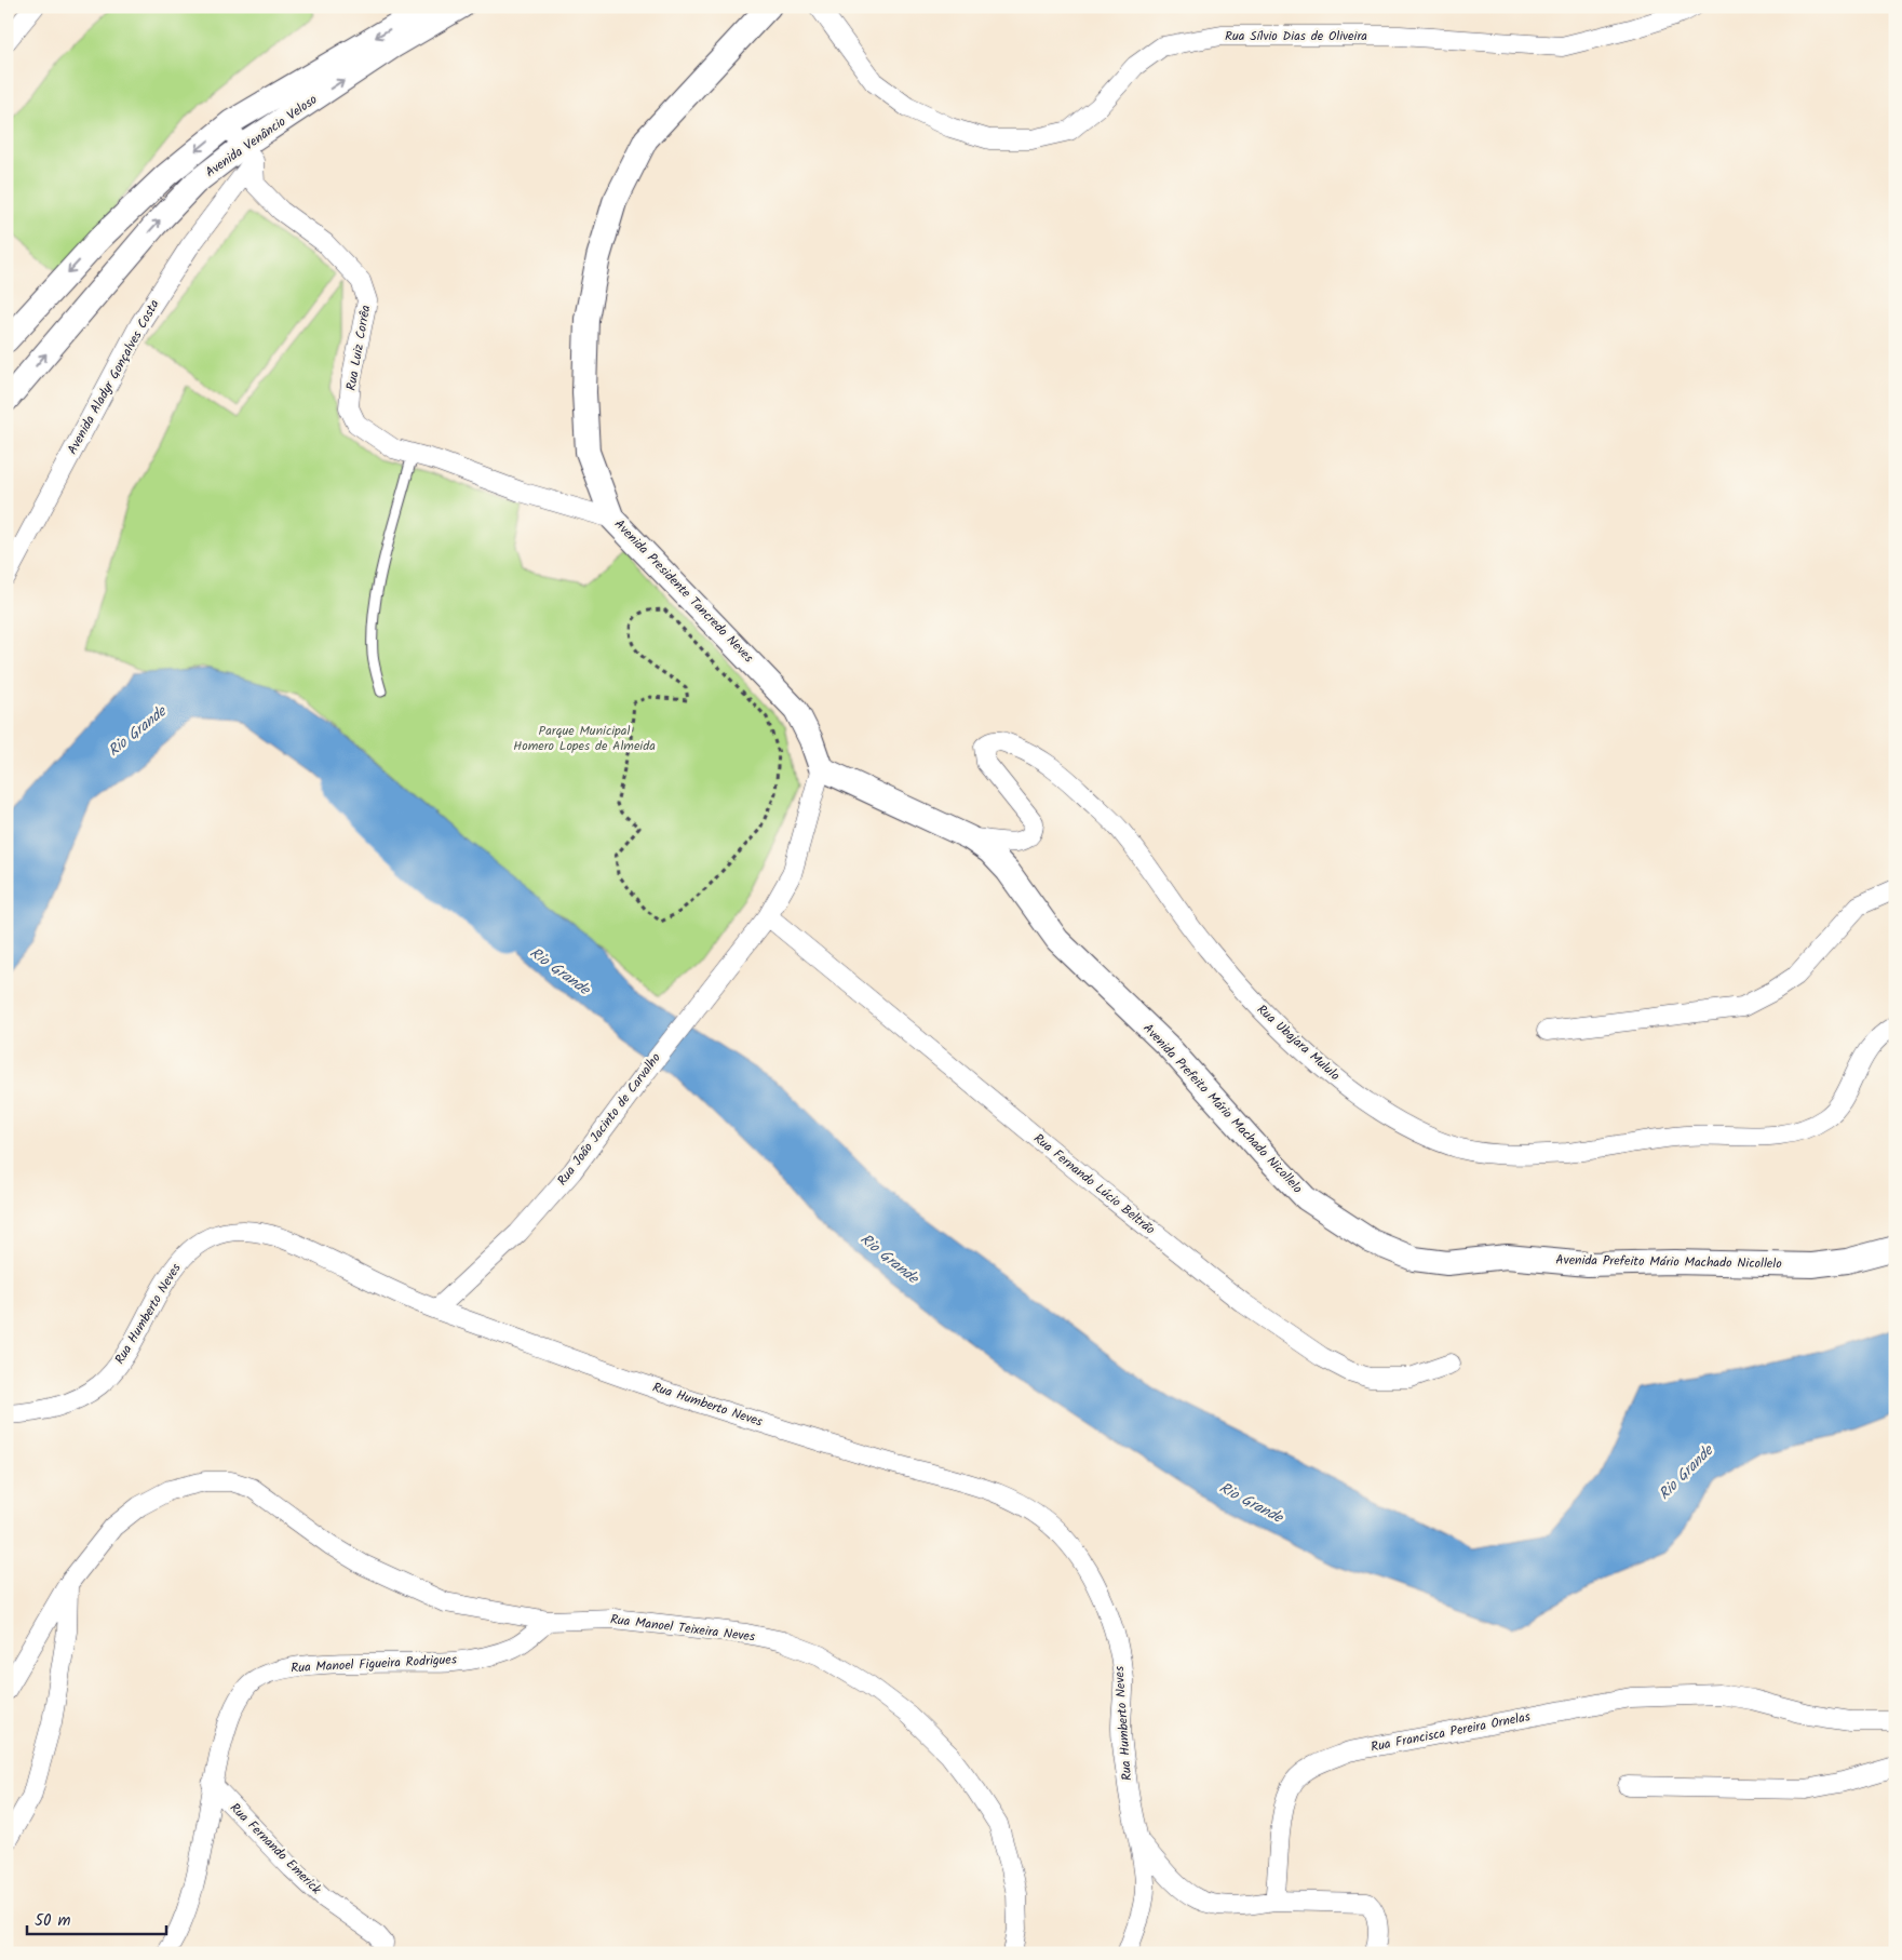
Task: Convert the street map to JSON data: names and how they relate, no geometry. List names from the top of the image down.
{
  "streets": {
    "street": [
      "Rua Sílvio Dias de Oliveira",
      "Avenida Venâncio Veloso",
      "Rua Luiz Corrêa",
      "Avenida Aladyr Gonçalves Costa",
      "Avenida Presidente Tancredo Neves",
      "Rua Ubajara Mululo",
      "Avenida Prefeito Mário Machado Nicollelo",
      "Rua João Jacinto de Carvalho",
      "Rua Fernando Lúcio Beltrão",
      "Rua Humberto Neves",
      "Rua Manoel Teixeira Neves",
      "Rua Manoel Figueira Rodrigues",
      "Rua Francisca Pereira Ornelas",
      "Rua Fernando Emerick"
    ]
  },
  "crossings": [
    ["Avenida Venâncio Veloso", "Rua Luiz Corrêa"],
    ["Avenida Venâncio Veloso", "Avenida Aladyr Gonçalves Costa"],
    ["Rua Luiz Corrêa", "Avenida Aladyr Gonçalves Costa"],
    ["Rua Luiz Corrêa", "Avenida Presidente Tancredo Neves"],
    ["Avenida Presidente Tancredo Neves", "Avenida Prefeito Mário Machado Nicollelo"],
    ["Rua Ubajara Mululo", "Avenida Prefeito Mário Machado Nicollelo"],
    ["Rua João Jacinto de Carvalho", "Rua Fernando Lúcio Beltrão"],
    ["Rua João Jacinto de Carvalho", "Rua Humberto Neves"],
    ["Rua Manoel Teixeira Neves", "Rua Manoel Figueira Rodrigues"],
    ["Rua Manoel Figueira Rodrigues", "Rua Fernando Emerick"]
  ],
  "water": ["Rio Grande"],
  "parks": ["Parque Municipal Homero Lopes de Almeida"],
  "scale_bar": "50 m"
}
